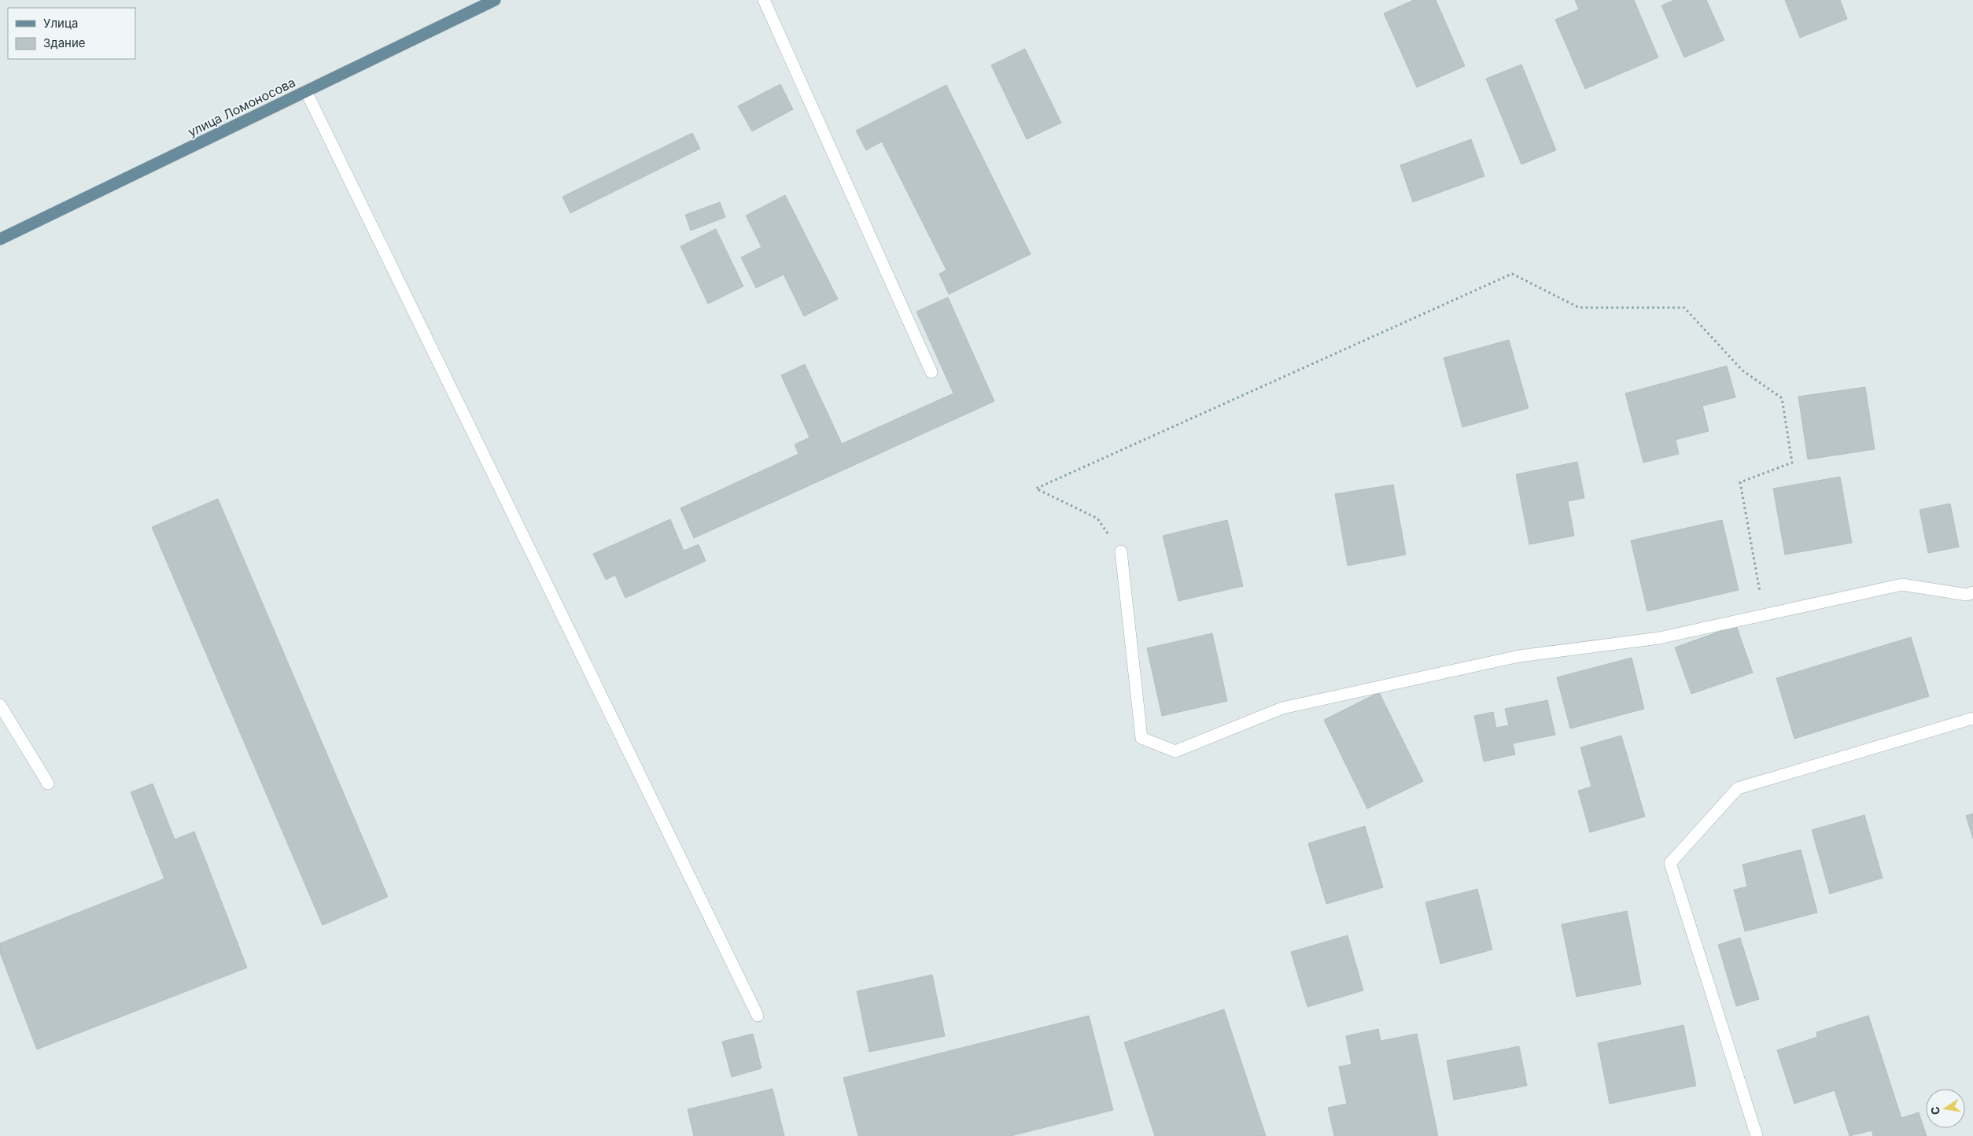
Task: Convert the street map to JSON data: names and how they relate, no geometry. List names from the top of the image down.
{
  "streets": {
    "main road": ["улица Ломоносова"]
  },
  "legend": ["Улица", "Здание"],
  "north": "left"
}
